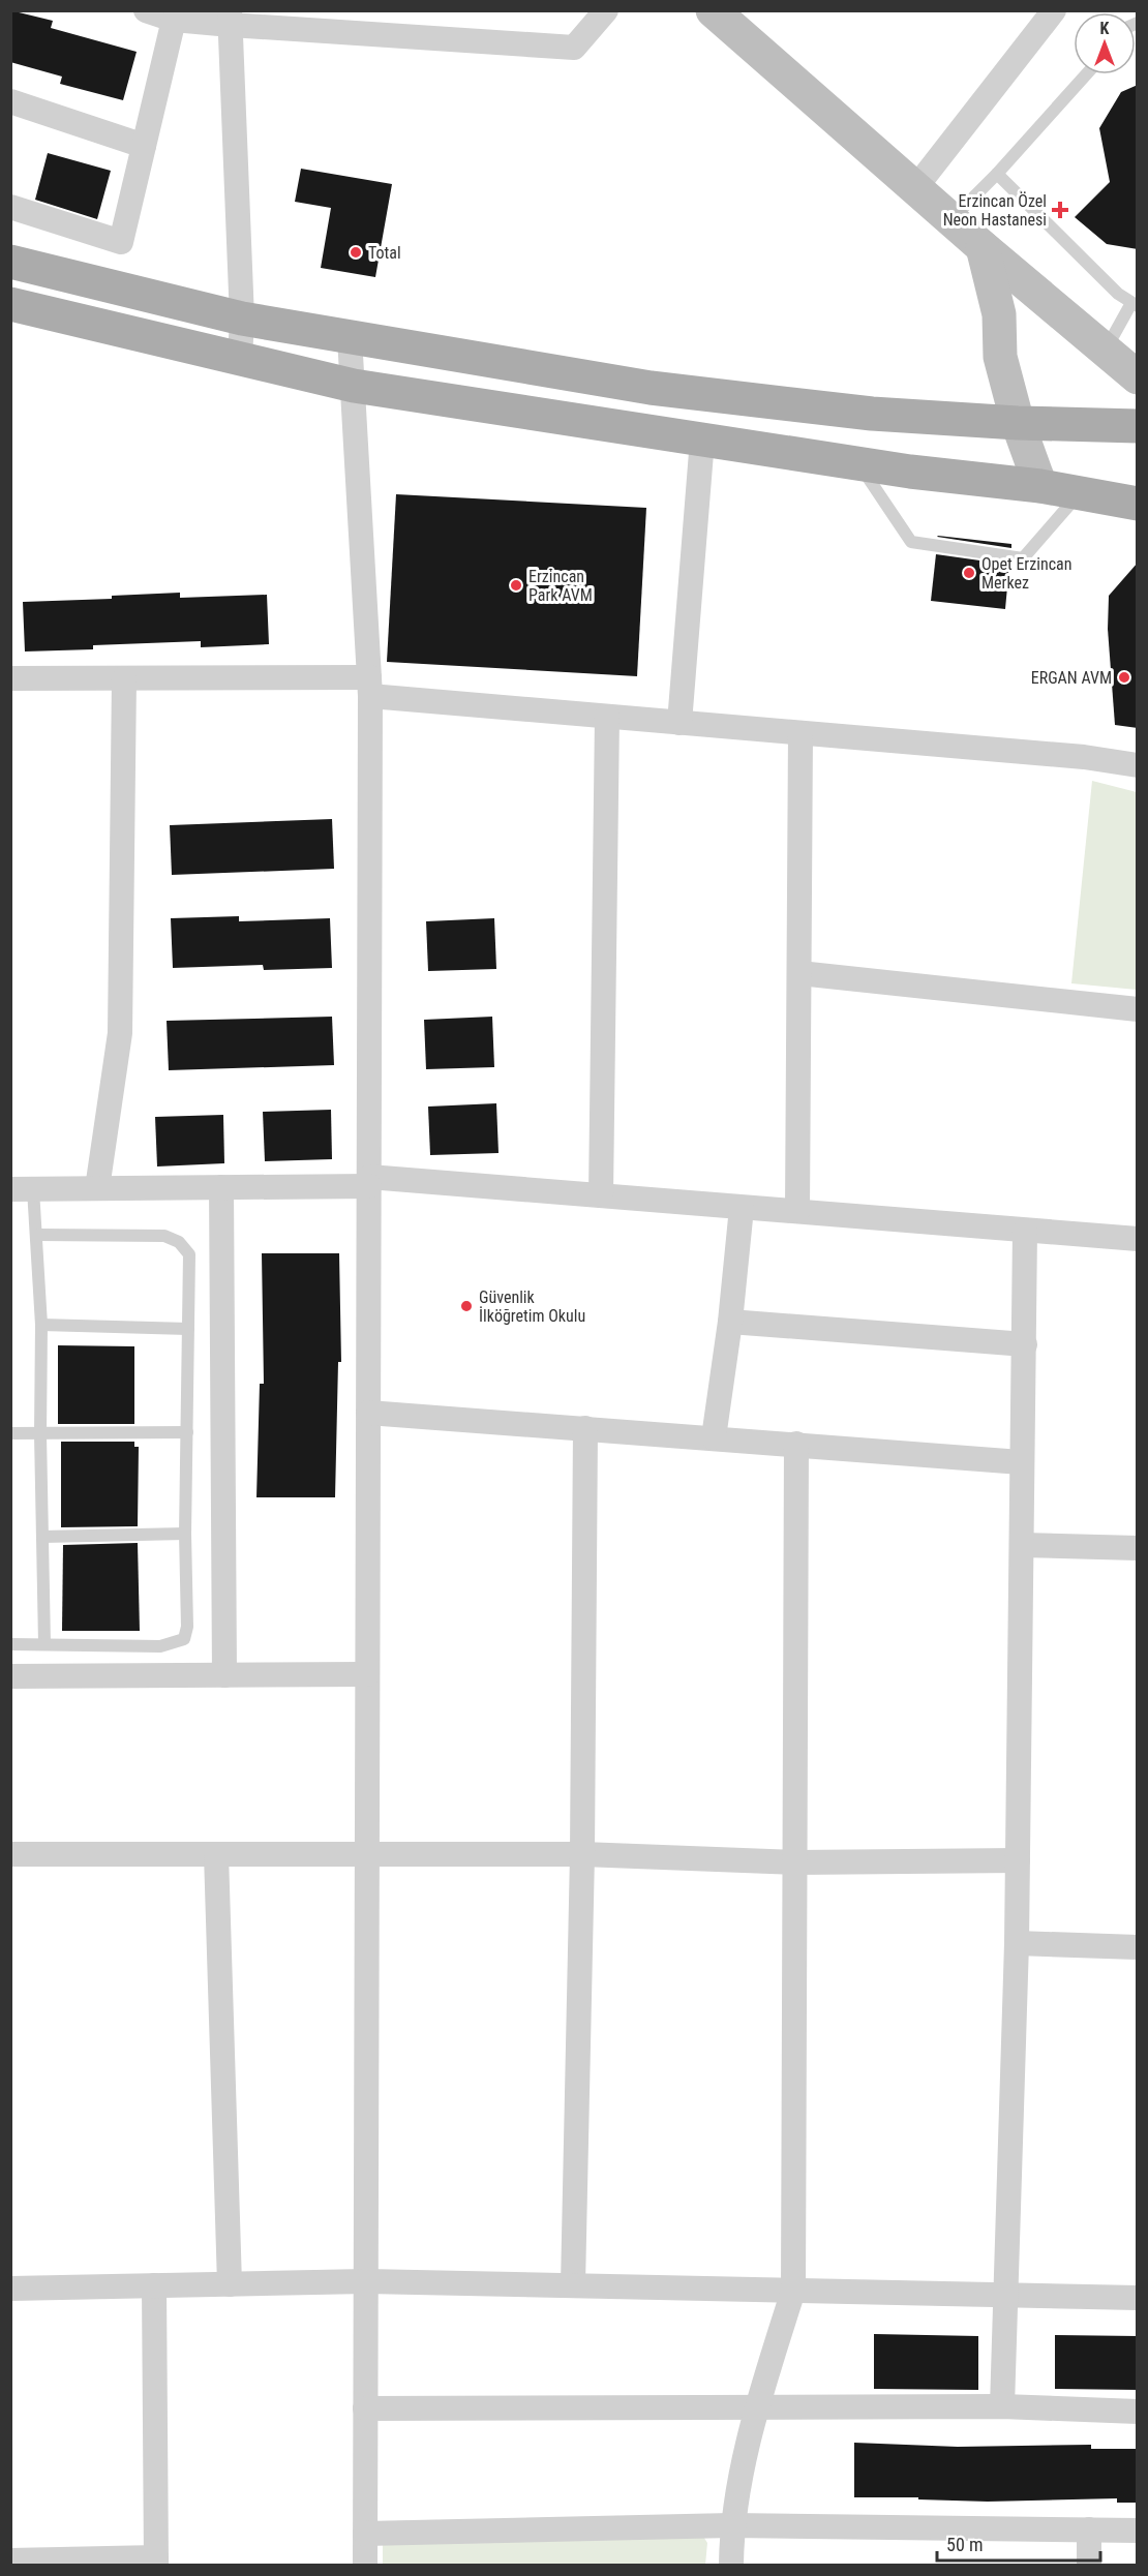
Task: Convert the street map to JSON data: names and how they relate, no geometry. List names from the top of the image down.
{
  "places": {
    "health": ["Erzincan Özel Neon Hastanesi"],
    "other": [
      "Total",
      "Opet Erzincan Merkez",
      "Erzincan Park AVM",
      "ERGAN AVM",
      "Güvenlik İlköğretim Okulu"
    ]
  },
  "scale_bar": "50 m",
  "north": "top"
}
